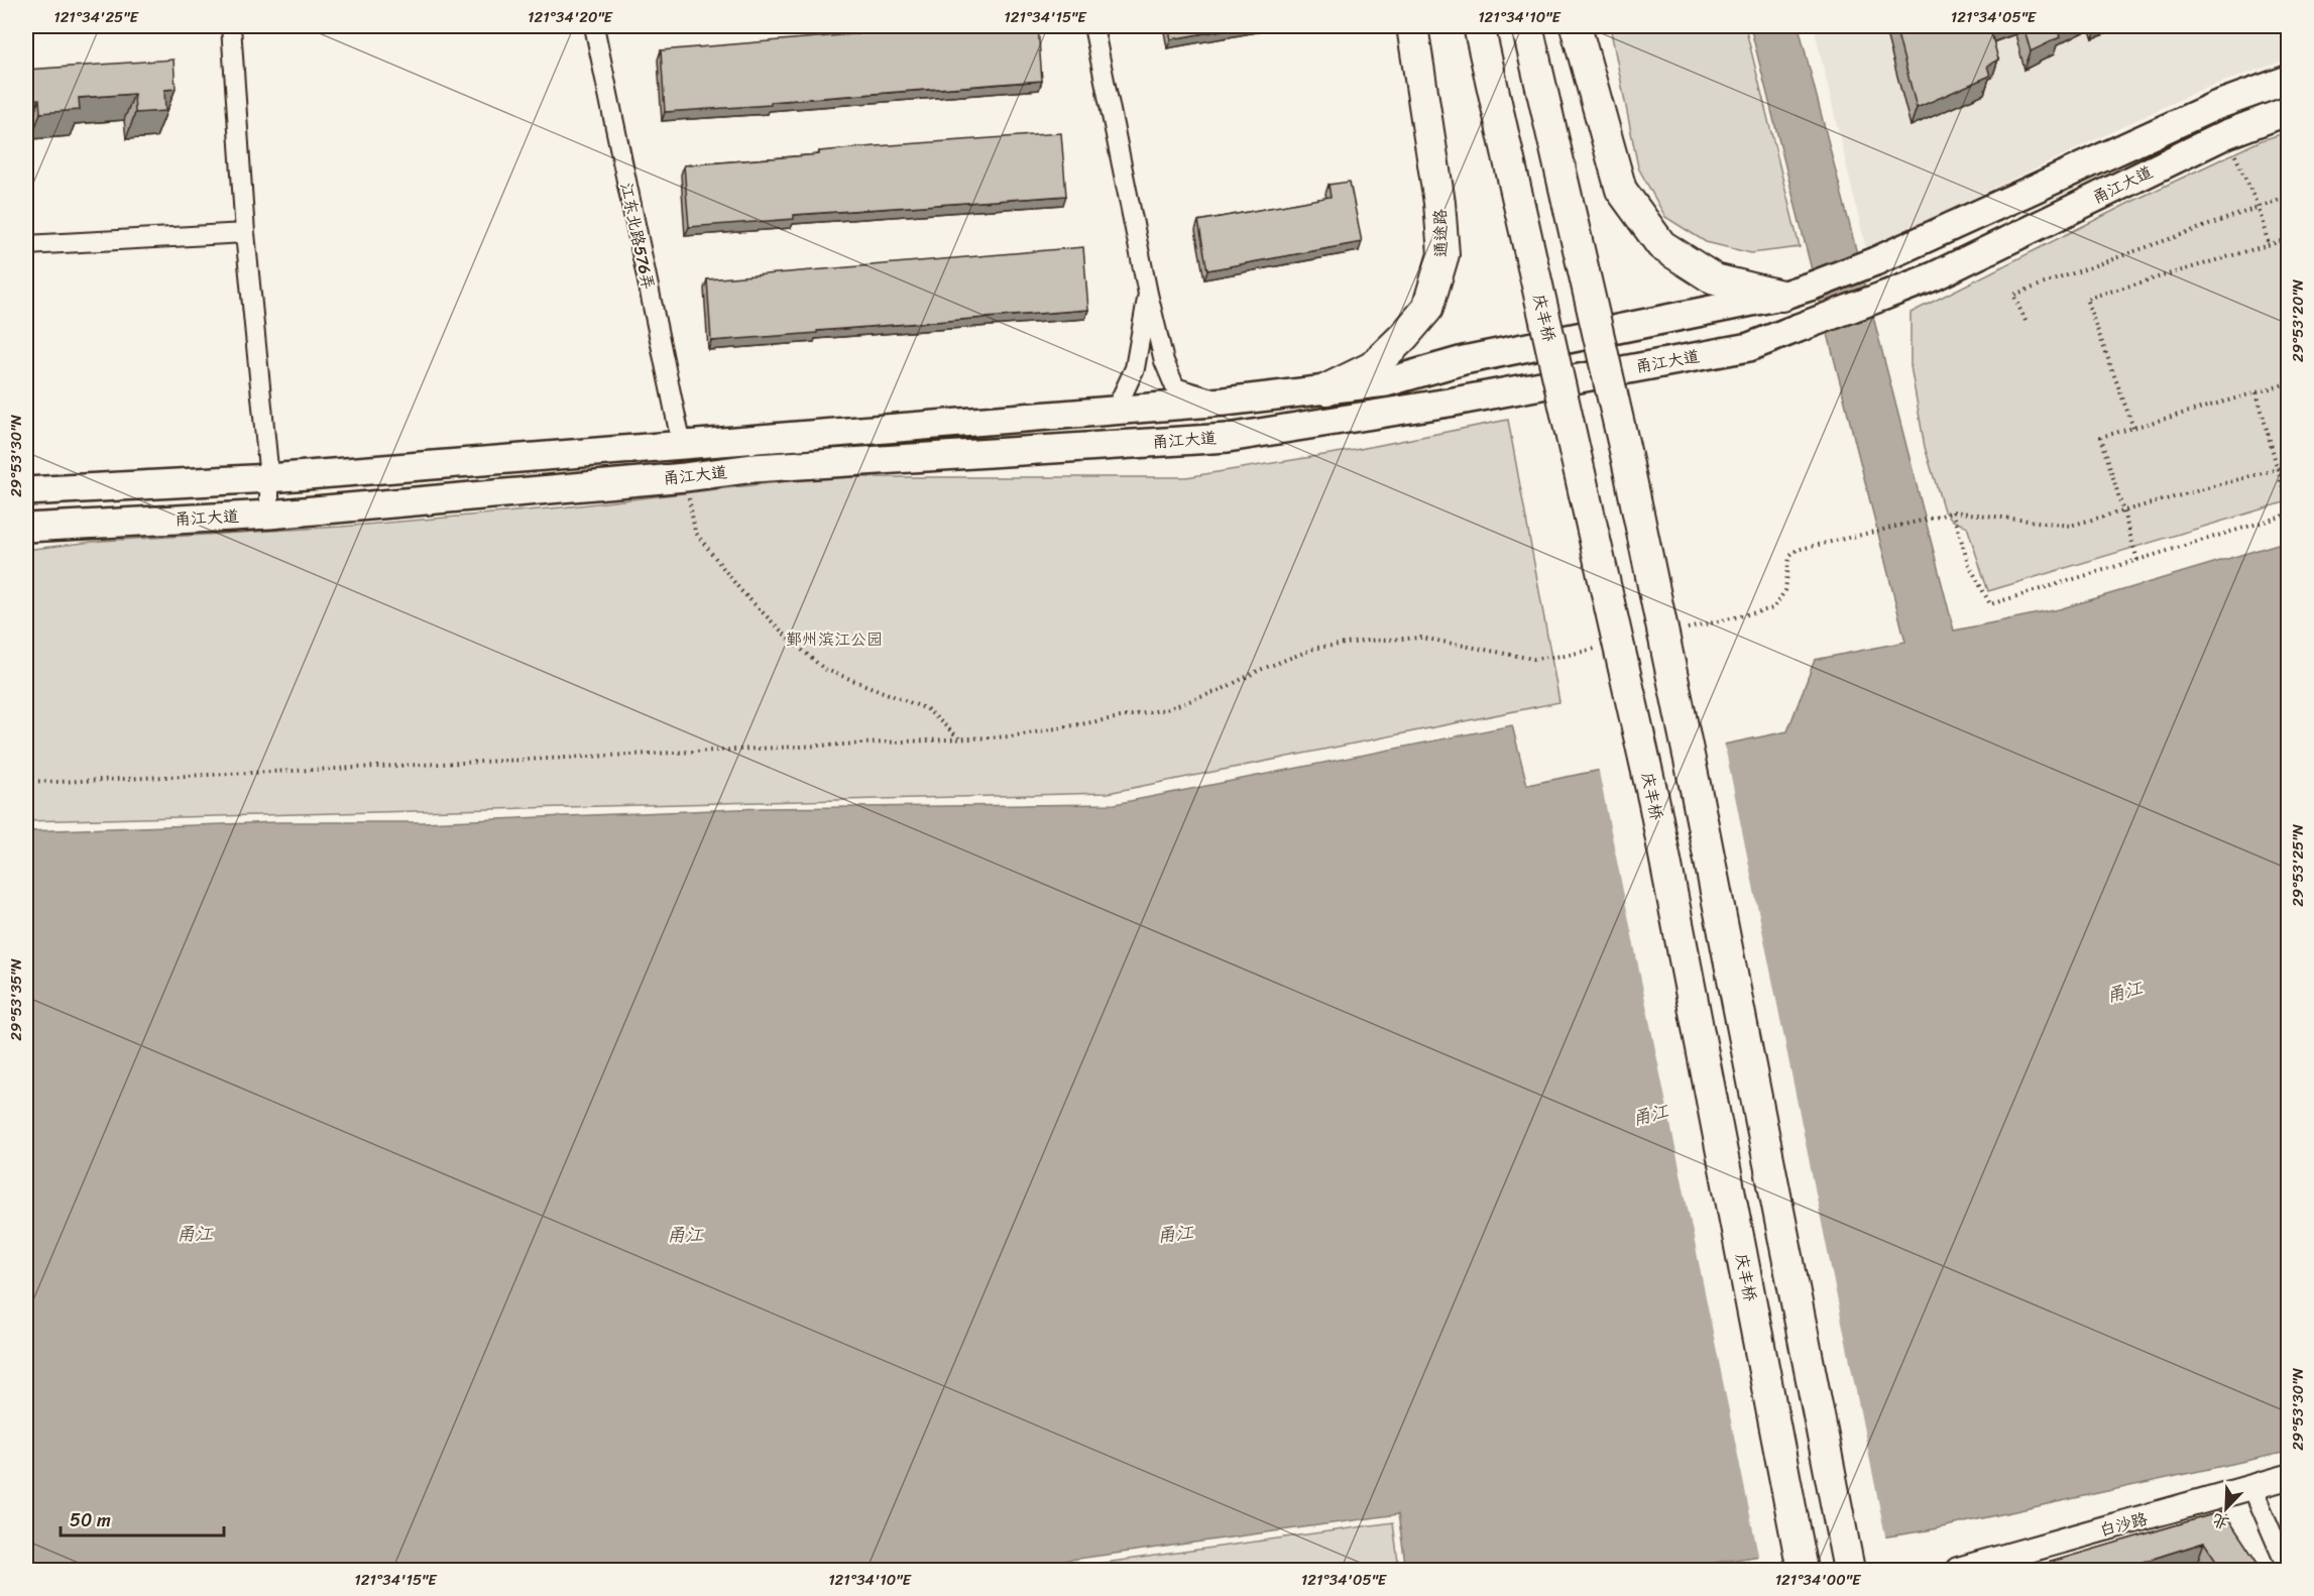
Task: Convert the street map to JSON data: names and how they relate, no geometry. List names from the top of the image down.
{
  "streets": {
    "main road": ["甬江大道", "通途路", "庆丰桥"],
    "street": ["江东北路576弄", "白沙路"]
  },
  "crossings": [
    ["甬江大道", "通途路"],
    ["甬江大道", "江东北路576弄"]
  ],
  "water": ["甬江"],
  "parks": ["鄞州滨江公园"],
  "scale_bar": "50 m",
  "north": "bottom left",
  "coordinates": [
    "121°34'25\"E",
    "121°34'20\"E",
    "121°34'15\"E",
    "121°34'10\"E",
    "121°34'05\"E",
    "29°53'20\"N",
    "29°53'30\"N",
    "29°53'25\"N",
    "29°53'35\"N",
    "121°34'00\"E"
  ]
}
